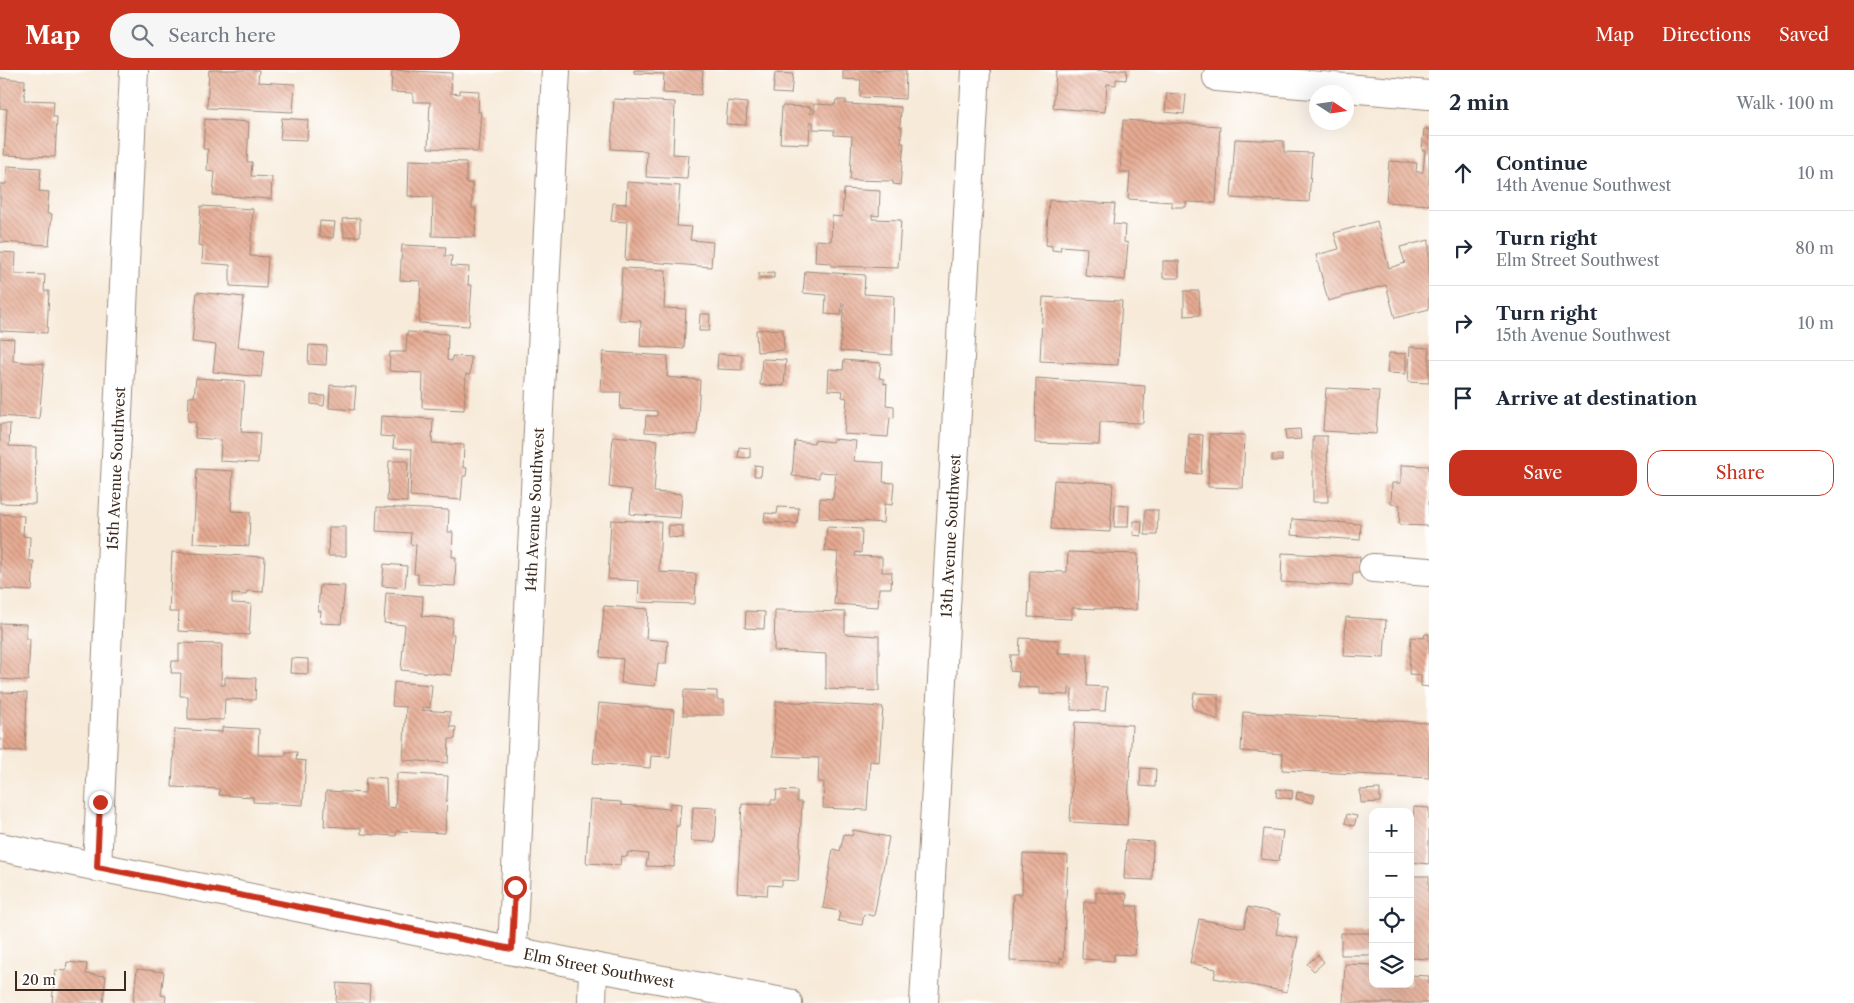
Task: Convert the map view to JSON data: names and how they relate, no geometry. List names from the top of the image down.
{
  "streets": {
    "street": [
      "15th Avenue Southwest",
      "14th Avenue Southwest",
      "13th Avenue Southwest",
      "Elm Street Southwest"
    ]
  },
  "crossings": [
    ["15th Avenue Southwest", "Elm Street Southwest"],
    ["14th Avenue Southwest", "Elm Street Southwest"]
  ],
  "scale_bar": "20 m",
  "north": "right",
  "page": {
    "header": "Map",
    "search": "Search here",
    "nav": ["Map", "Directions", "Saved"],
    "heading": ["2 min", "Walk · 100 m"],
    "list": [
      ["Continue", "14th Avenue Southwest", "10 m"],
      ["Turn right", "Elm Street Southwest", "80 m"],
      ["Turn right", "15th Avenue Southwest", "10 m"],
      "Arrive at destination"
    ],
    "buttons": ["Save", "Share"],
    "map_buttons": ["+", "−"],
    "scale": "20 m"
  }
}
